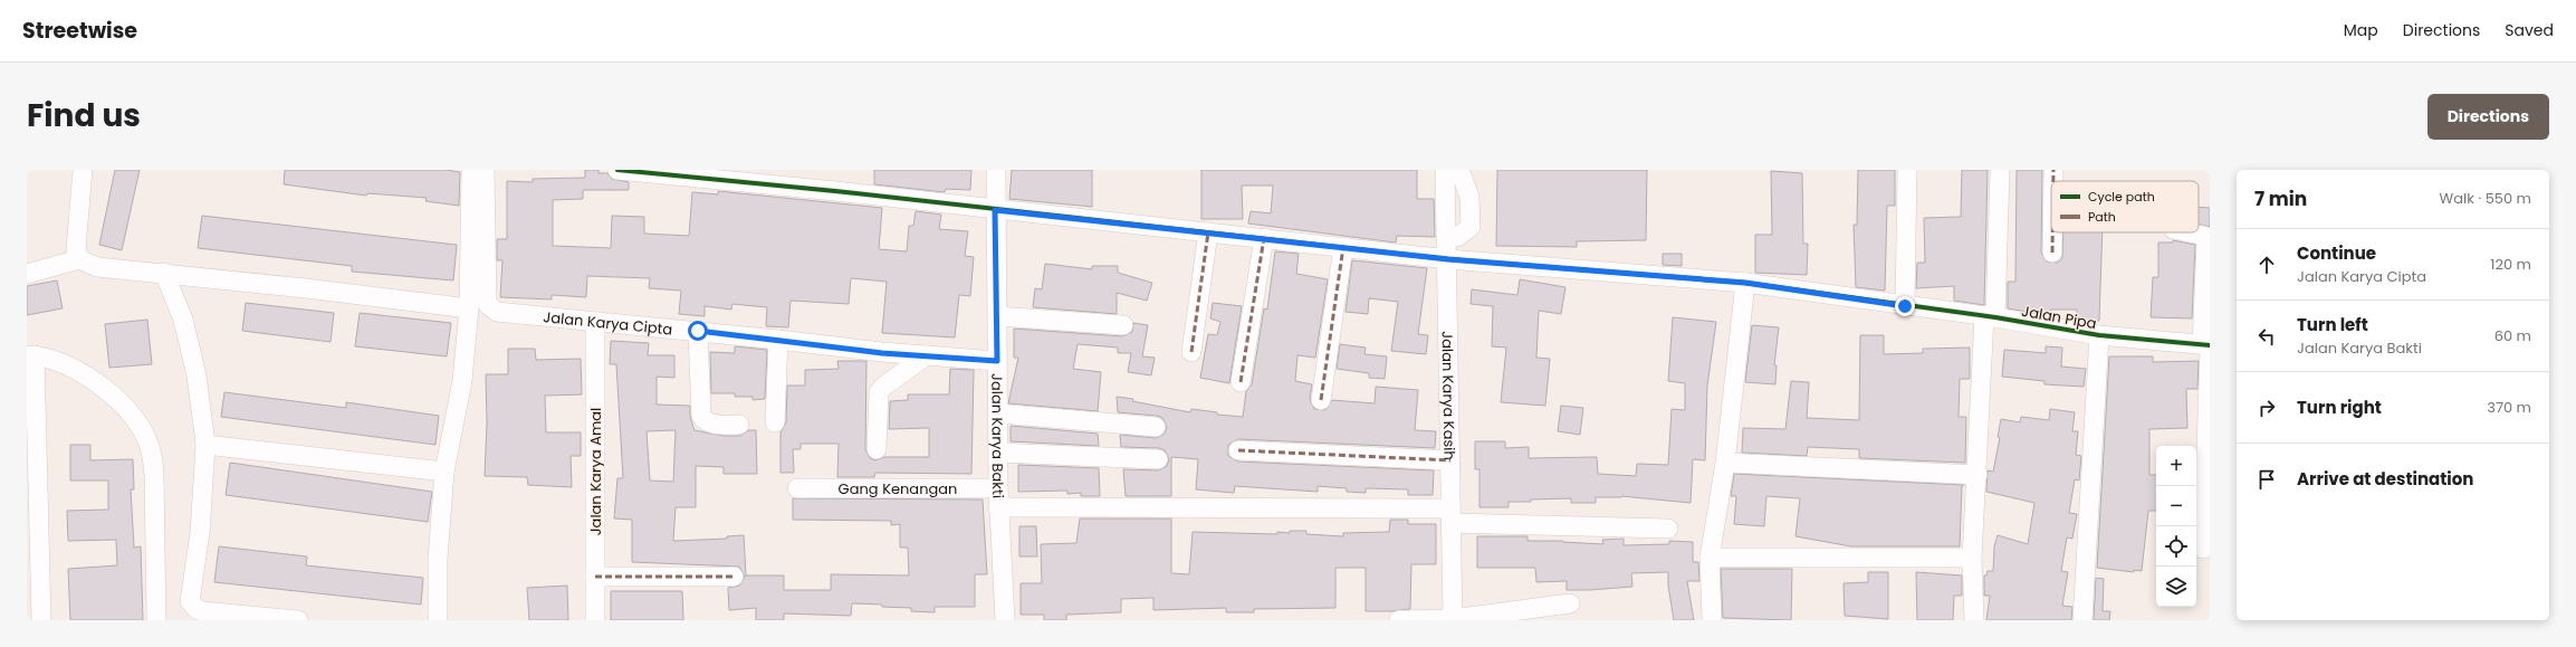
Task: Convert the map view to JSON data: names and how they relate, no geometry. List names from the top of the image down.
{
  "streets": {
    "street": [
      "Jalan Pipa",
      "Jalan Karya Cipta",
      "Jalan Karya Kasih",
      "Jalan Karya Bakti",
      "Jalan Karya Amal",
      "Gang Kenangan"
    ]
  },
  "crossings": [
    ["Jalan Pipa", "Jalan Karya Kasih"],
    ["Jalan Pipa", "Jalan Karya Bakti"],
    ["Jalan Karya Cipta", "Jalan Karya Bakti"],
    ["Jalan Karya Cipta", "Jalan Karya Amal"],
    ["Jalan Karya Bakti", "Gang Kenangan"]
  ],
  "legend": ["Cycle path", "Path"],
  "page": {
    "header": "Streetwise",
    "nav": ["Map", "Directions", "Saved"],
    "title": "Find us",
    "buttons": "Directions",
    "heading": ["7 min", "Walk · 550 m"],
    "list": [
      ["Continue", "Jalan Karya Cipta", "120 m"],
      ["Turn left", "Jalan Karya Bakti", "60 m"],
      ["Turn right", "370 m"],
      "Arrive at destination"
    ],
    "map_buttons": ["+", "−"]
  }
}
